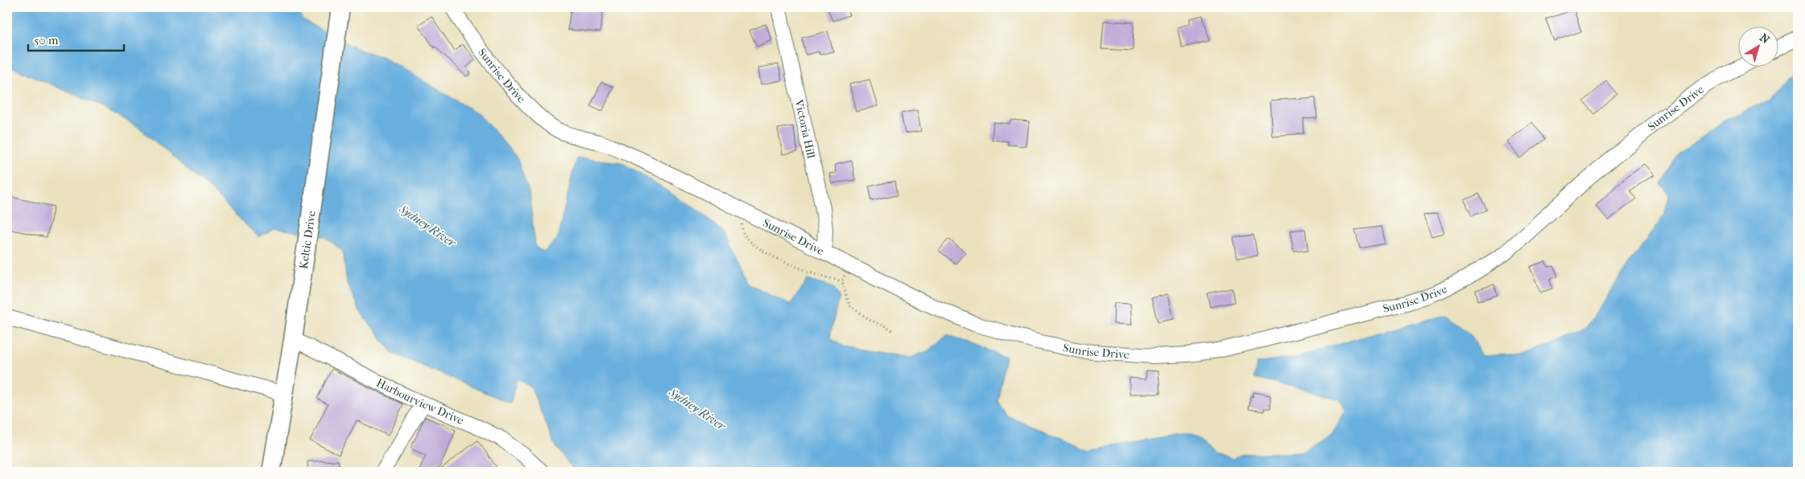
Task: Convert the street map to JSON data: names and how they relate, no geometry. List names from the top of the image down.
{
  "streets": {
    "main road": ["Keltic Drive"],
    "street": ["Sunrise Drive", "Victoria Hill", "Harbourview Drive"]
  },
  "crossings": [
    ["Sunrise Drive", "Victoria Hill"],
    ["Keltic Drive", "Harbourview Drive"]
  ],
  "water": ["Sydney River"],
  "scale_bar": "50 m",
  "north": "top right"
}
